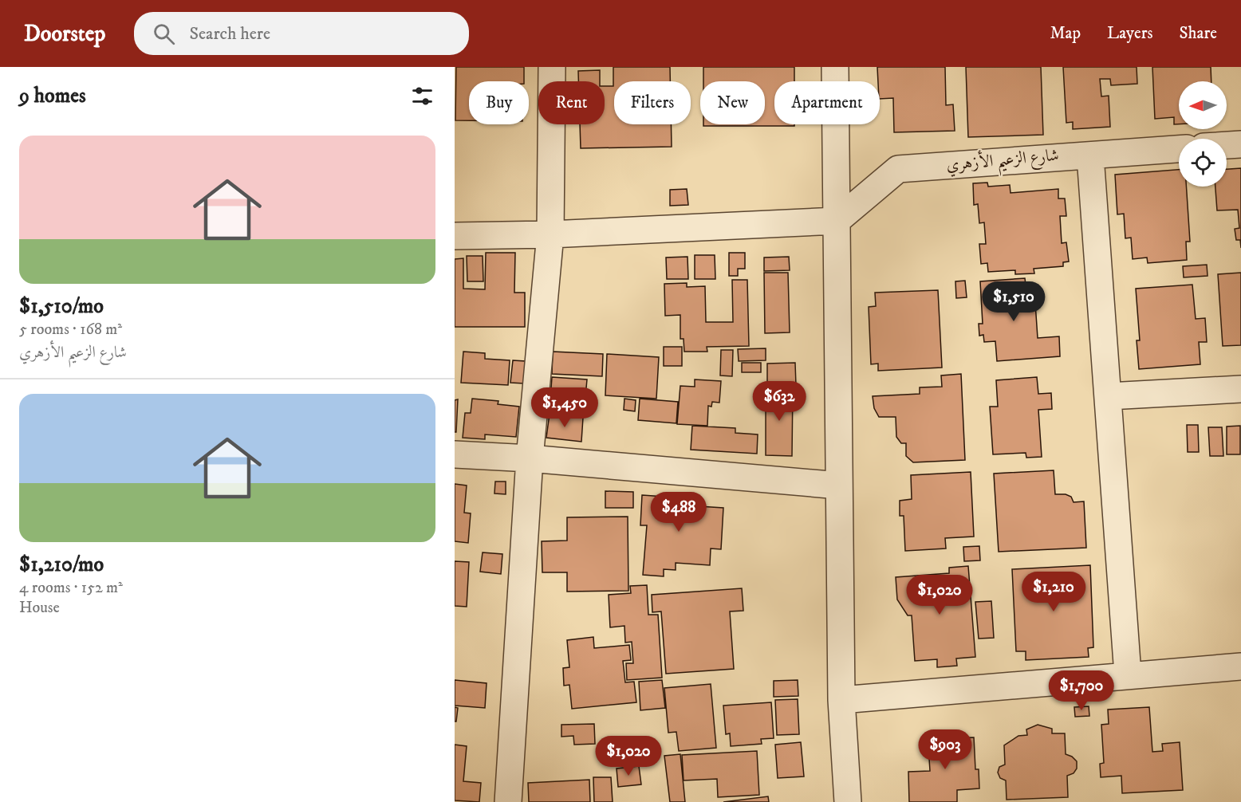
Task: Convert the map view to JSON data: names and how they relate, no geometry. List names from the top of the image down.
{
  "streets": {
    "street": ["شارع الزعيم الأزهري"]
  },
  "north": "left",
  "page": {
    "header": "Doorstep",
    "search": "Search here",
    "nav": ["Map", "Layers", "Share"],
    "heading": "9 homes",
    "chip": [
      "Buy",
      "Rent",
      "Filters",
      "New",
      "Apartment"
    ],
    "list": [
      {
        "name": "$1,510/mo",
        "note": "5 rooms · 168 m² · شارع الزعيم الأزهري"
      },
      {
        "name": "$1,210/mo",
        "note": "4 rooms · 152 m² · House"
      }
    ],
    "price": [
      "$1,510",
      "$632",
      "$1,450",
      "$488",
      "$1,210",
      "$1,020",
      "$1,700",
      "$903",
      "$1,020"
    ]
  }
}
